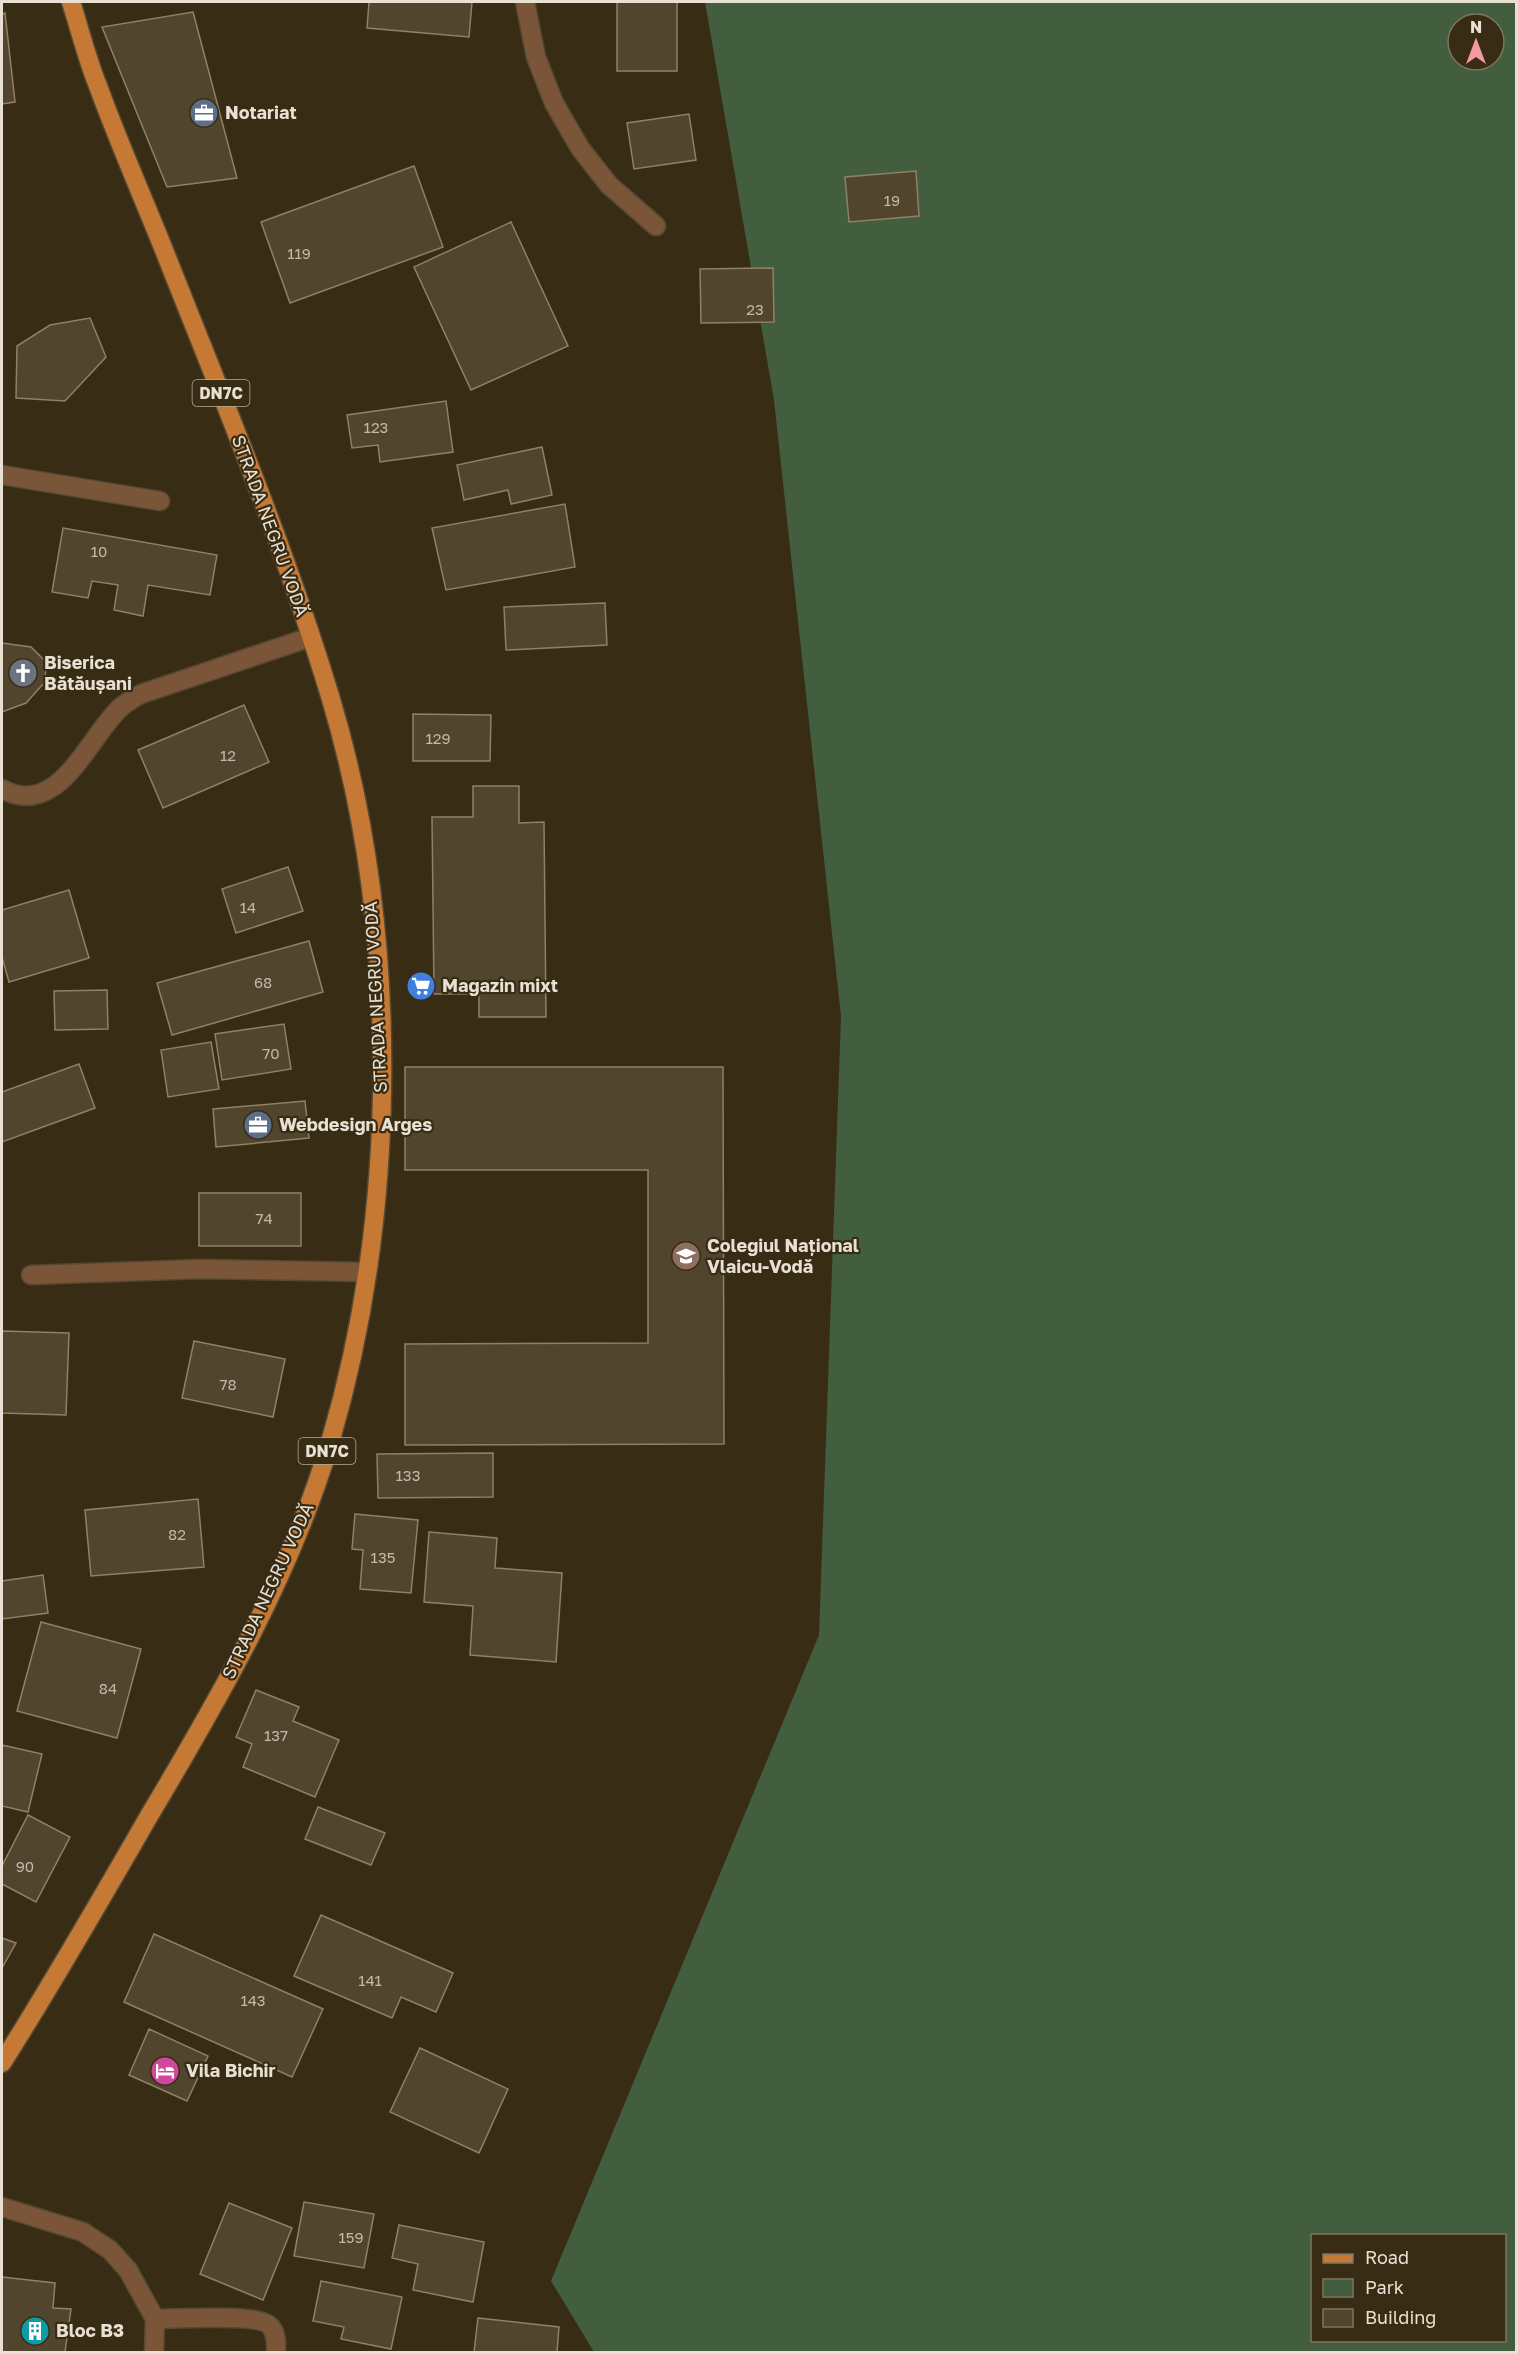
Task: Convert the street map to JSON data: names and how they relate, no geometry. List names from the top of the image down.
{
  "streets": {
    "main road": ["DN7C", "STRADA NEGRU VODĂ"]
  },
  "places": {
    "office": ["Notariat", "Webdesign Arges"],
    "church": ["Biserica Bătăușani"],
    "supermarket": ["Magazin mixt"],
    "school or university": ["Colegiul Național Vlaicu-Vodă"],
    "hotel": ["Vila Bichir"],
    "building": ["Bloc B3"]
  },
  "house_numbers": [
    "19",
    "119",
    "23",
    "123",
    "10",
    "129",
    "12",
    "14",
    "68",
    "70",
    "74",
    "78",
    "133",
    "82",
    "135",
    "84",
    "137",
    "90",
    "141",
    "143",
    "159"
  ],
  "legend": ["Road", "Park", "Building"],
  "north": "top"
}
